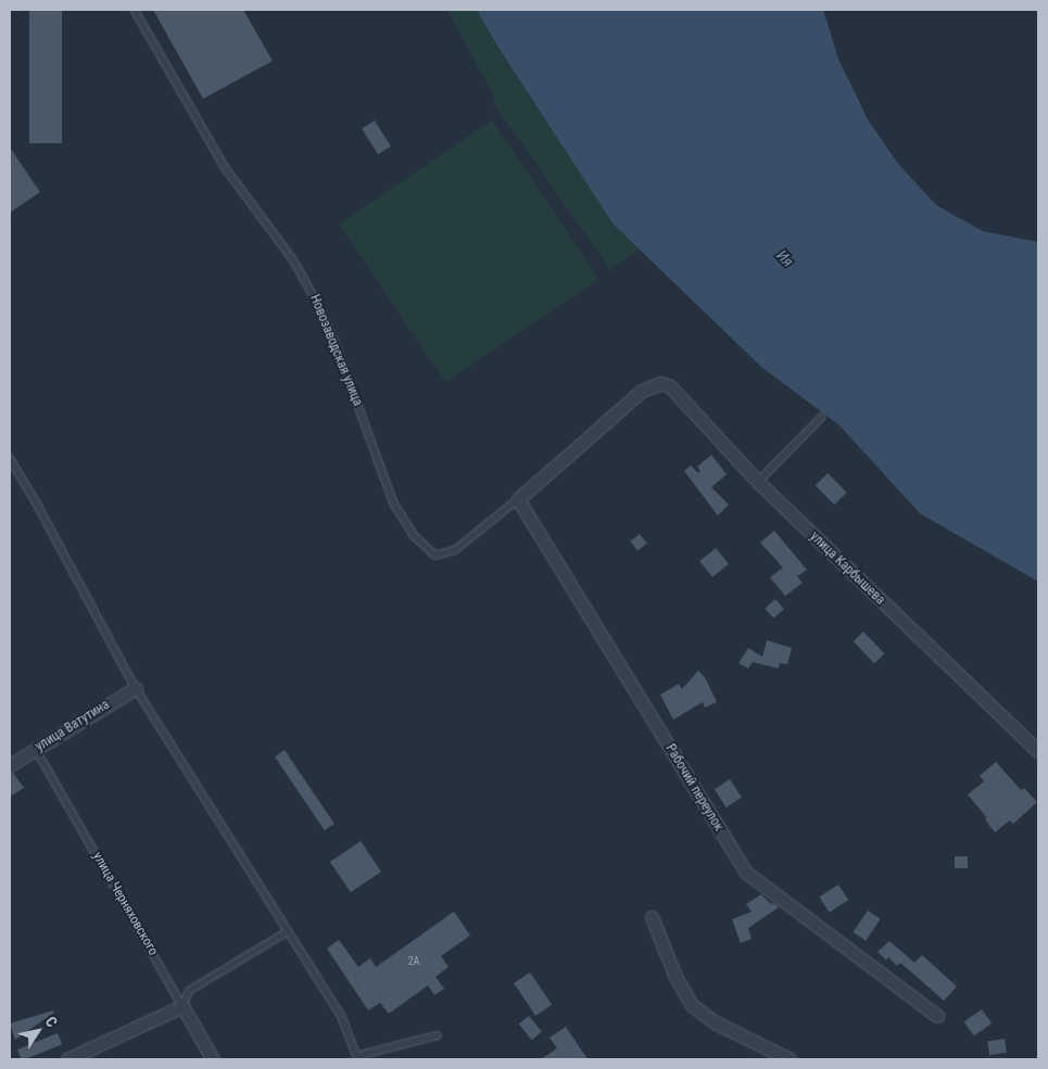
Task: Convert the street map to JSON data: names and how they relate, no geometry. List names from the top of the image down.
{
  "streets": {
    "street": [
      "улица Карбышева",
      "улица Ватутина",
      "Рабочий переулок",
      "улица Черняховского"
    ],
    "lane": ["Новозаводская улица"]
  },
  "crossings": [
    ["Новозаводская улица", "улица Карбышева"],
    ["Новозаводская улица", "Рабочий переулок"],
    ["улица Карбышева", "Рабочий переулок"],
    ["улица Ватутина", "улица Черняховского"]
  ],
  "water": ["Ия"],
  "house_numbers": ["2А"],
  "north": "top right"
}
